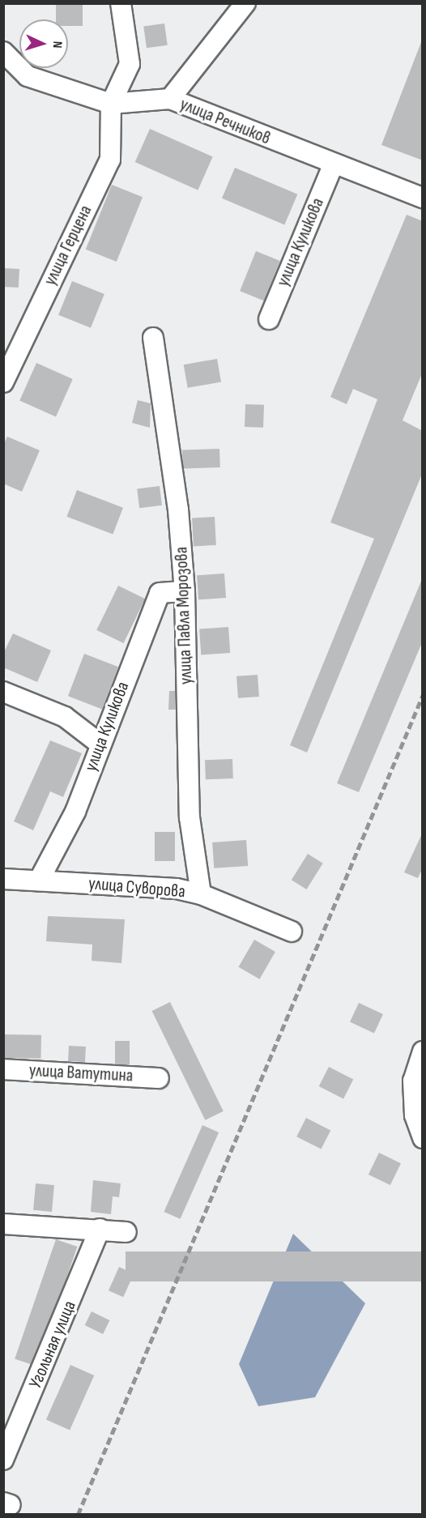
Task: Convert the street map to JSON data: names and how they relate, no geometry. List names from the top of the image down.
{
  "streets": {
    "street": [
      "улица Речников",
      "улица Куликова",
      "улица Герцена",
      "улица Павла Морозова",
      "улица Суворова",
      "улица Ватутина",
      "Угольная улица"
    ]
  },
  "crossings": [
    ["улица Речников", "улица Куликова"],
    ["улица Речников", "улица Герцена"],
    ["улица Куликова", "улица Павла Морозова"],
    ["улица Куликова", "улица Суворова"],
    ["улица Павла Морозова", "улица Суворова"]
  ],
  "north": "right"
}
